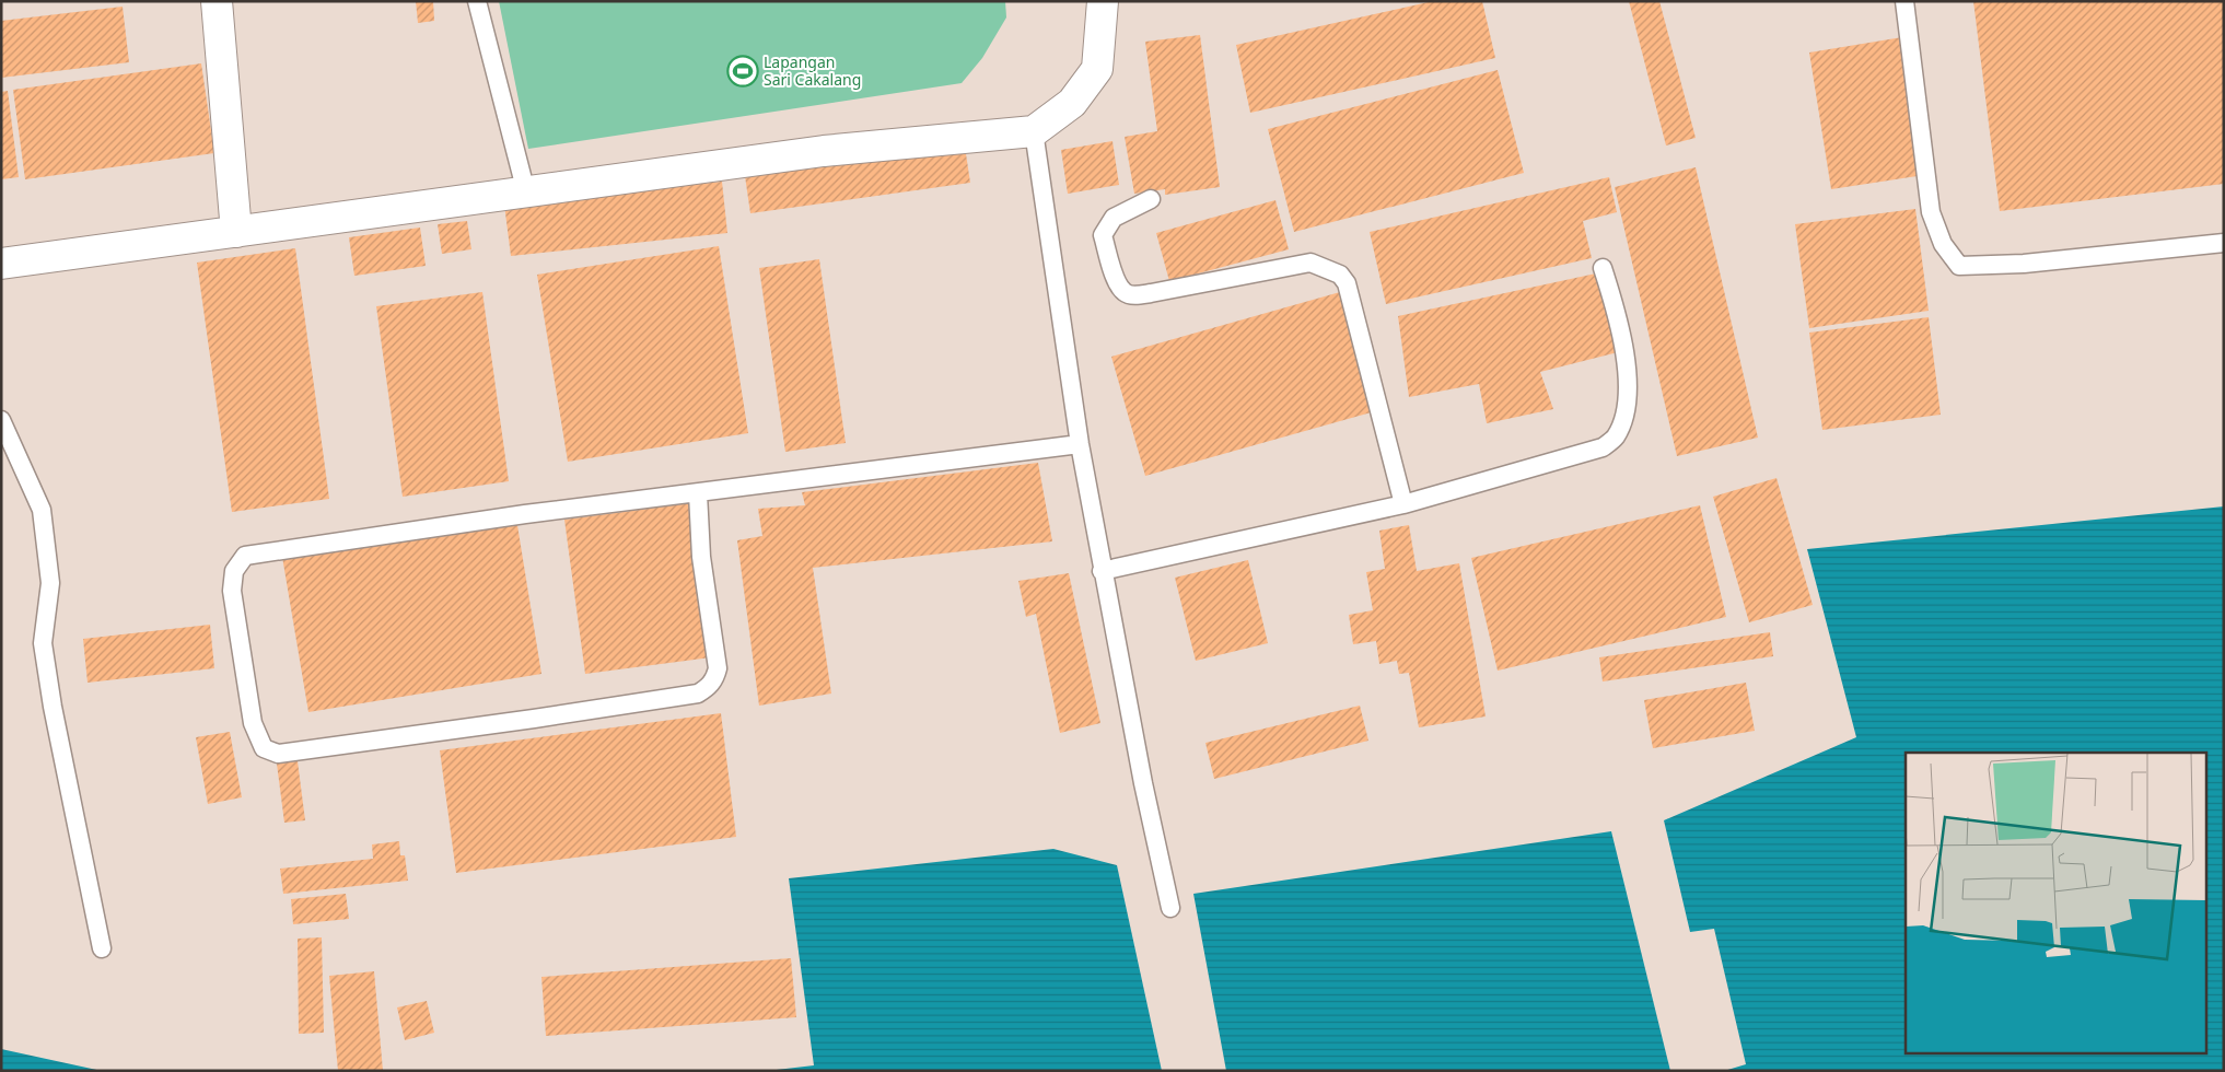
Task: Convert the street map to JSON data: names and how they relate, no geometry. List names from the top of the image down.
{
  "places": {
    "sports": ["Lapangan Sari Cakalang"]
  }
}
